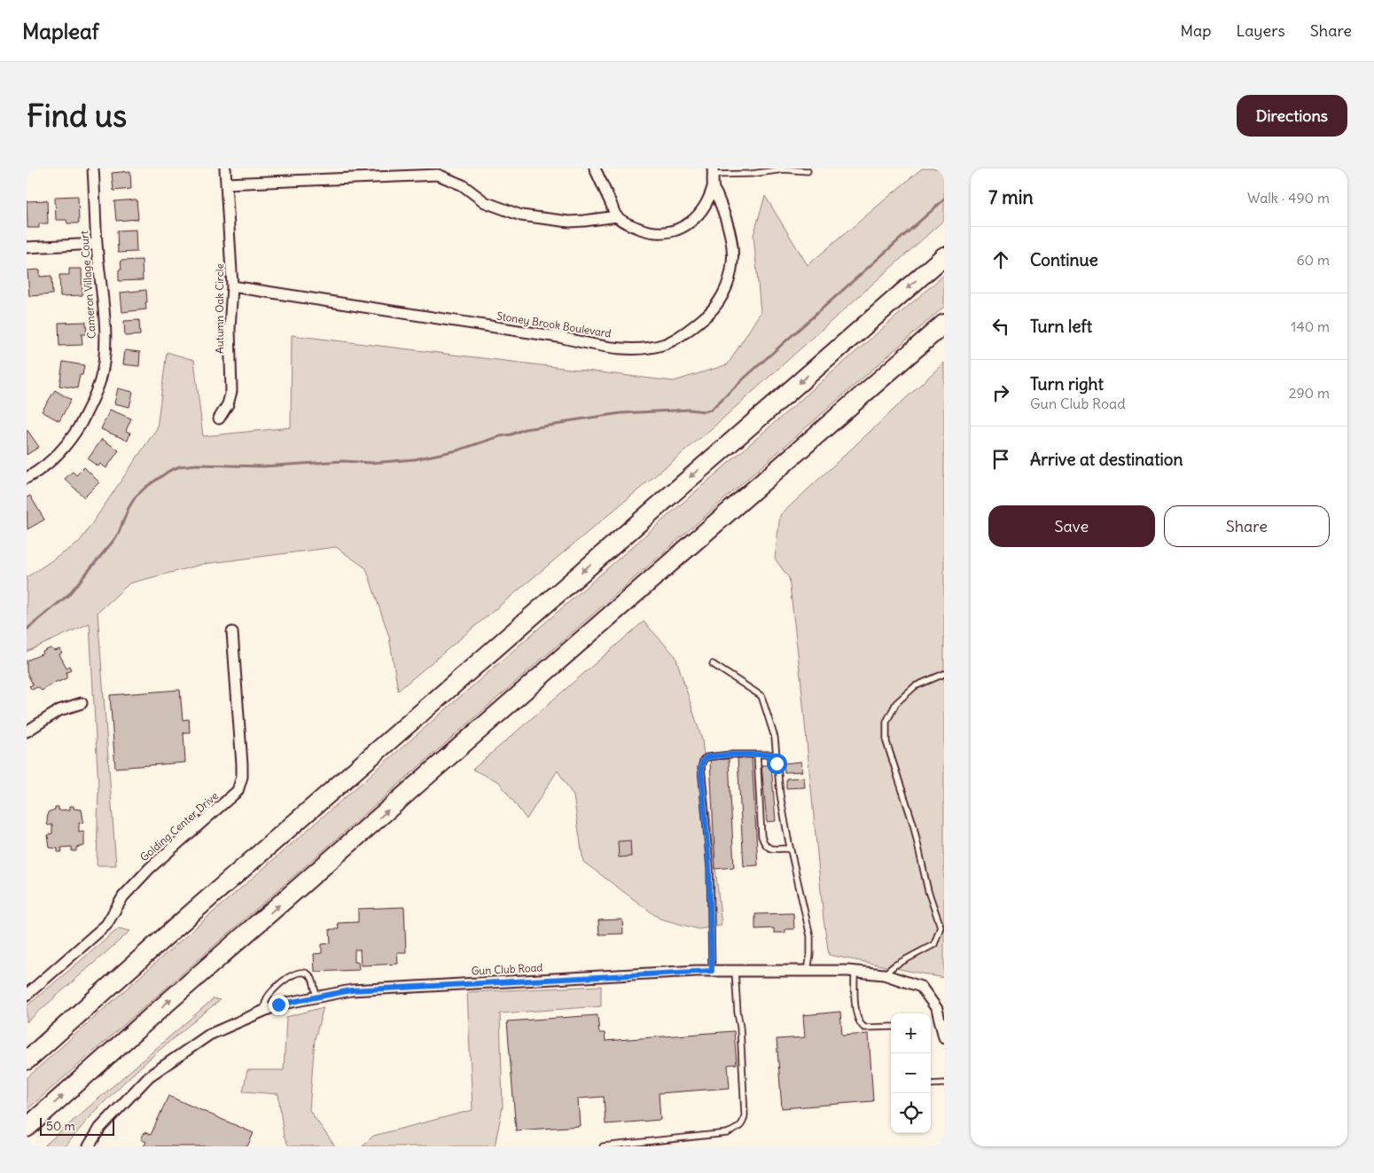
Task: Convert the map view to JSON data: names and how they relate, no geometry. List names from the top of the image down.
{
  "streets": {
    "street": [
      "Cameron Village Court",
      "Autumn Oak Circle",
      "Stoney Brook Boulevard",
      "Golding Center Drive",
      "Gun Club Road"
    ]
  },
  "crossings": [
    ["Autumn Oak Circle", "Stoney Brook Boulevard"]
  ],
  "scale_bar": "50 m",
  "page": {
    "header": "Mapleaf",
    "nav": ["Map", "Layers", "Share"],
    "buttons": [
      "Directions",
      ["Save", "Share"]
    ],
    "title": "Find us",
    "heading": ["7 min", "Walk · 490 m"],
    "list": [
      ["Continue", "60 m"],
      ["Turn left", "140 m"],
      ["Turn right", "Gun Club Road", "290 m"],
      "Arrive at destination"
    ],
    "map_buttons": ["+", "−"],
    "scale": "50 m"
  }
}
